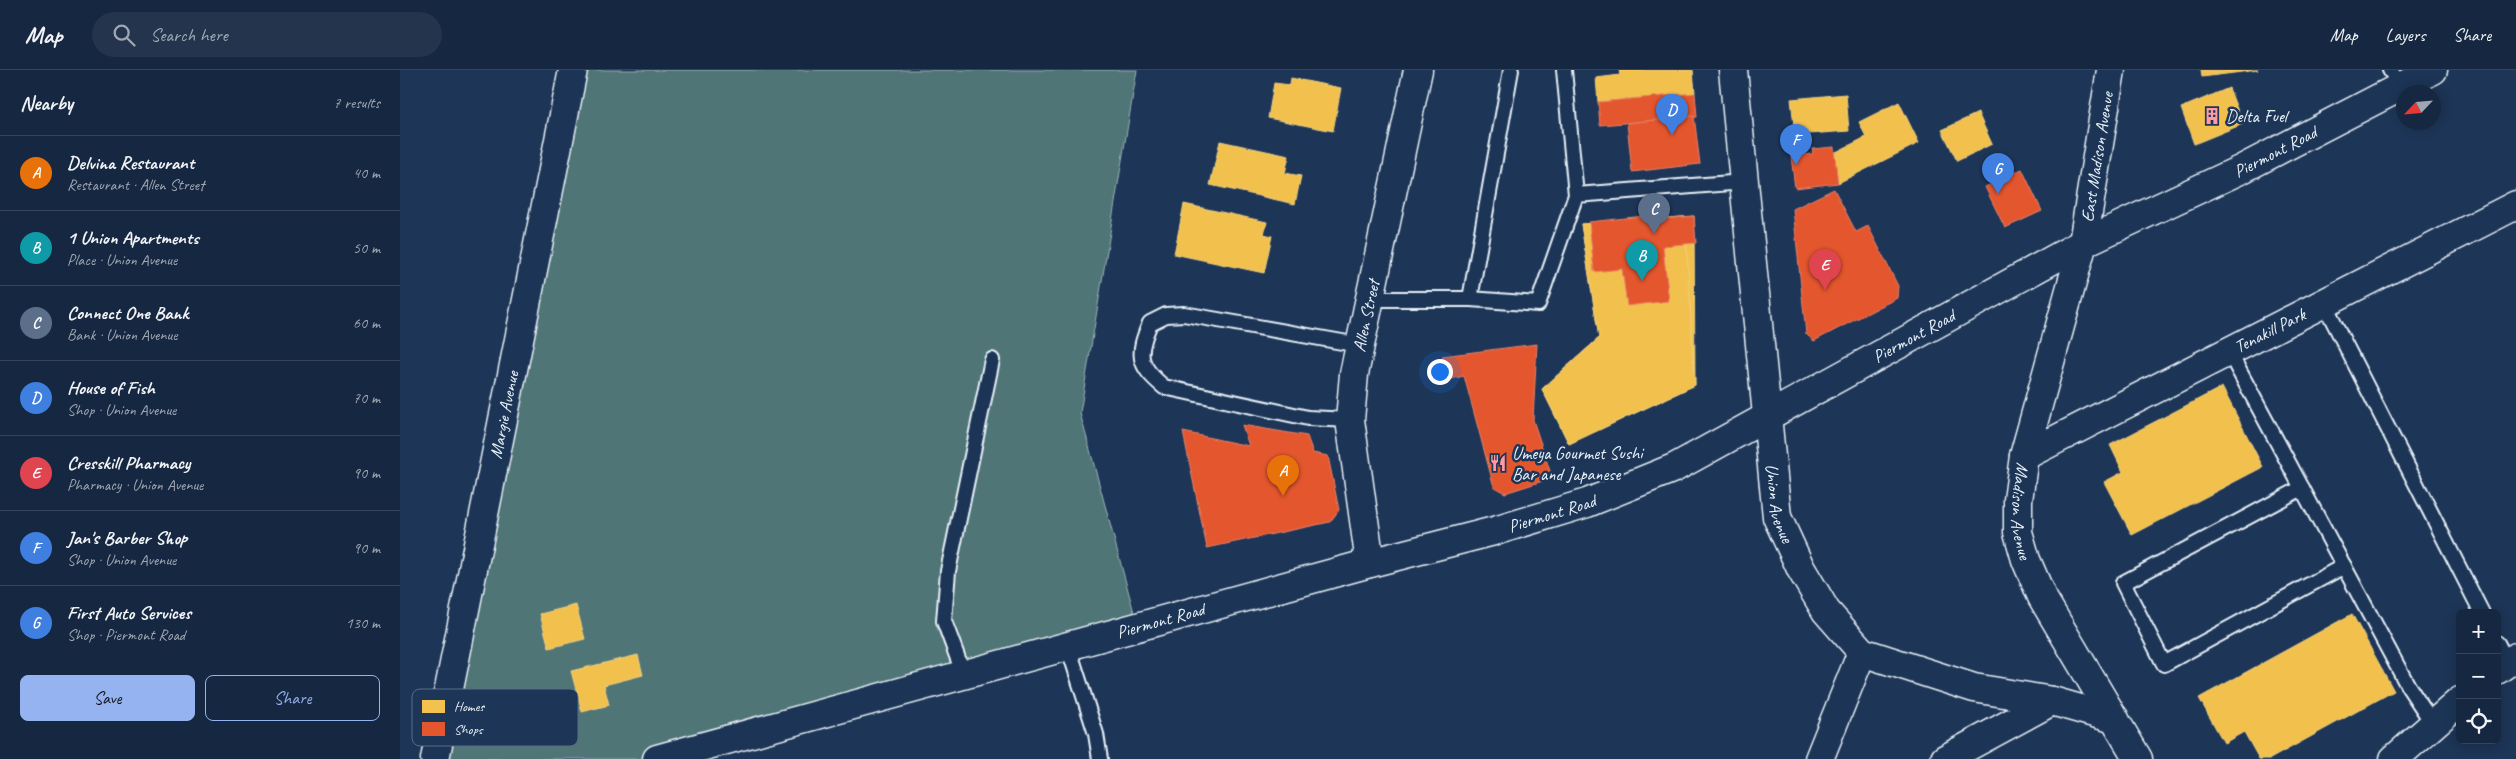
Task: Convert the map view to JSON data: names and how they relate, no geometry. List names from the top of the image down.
{
  "streets": {
    "street": [
      "Piermont Road",
      "East Madison Avenue",
      "Allen Street",
      "Tenakill Park",
      "Margie Avenue",
      "Union Avenue",
      "Madison Avenue"
    ]
  },
  "crossings": [
    ["Piermont Road", "East Madison Avenue"],
    ["Piermont Road", "Allen Street"],
    ["Piermont Road", "Union Avenue"],
    ["Piermont Road", "Madison Avenue"],
    ["East Madison Avenue", "Madison Avenue"],
    ["Tenakill Park", "Madison Avenue"]
  ],
  "places": {
    "building": ["Delta Fuel"],
    "restaurant": ["Umeya Gourmet Sushi Bar and Japanese"]
  },
  "legend": ["Homes", "Shops"],
  "north": "bottom left",
  "page": {
    "header": "Map",
    "search": "Search here",
    "nav": ["Map", "Layers", "Share"],
    "heading": ["Nearby", "7 results"],
    "pins": [
      "D",
      "F",
      "G",
      "C",
      "B",
      "E",
      "A"
    ],
    "list": [
      {
        "mark": "A",
        "name": "Delvina Restaurant",
        "note": "Restaurant · Allen Street",
        "value": "40 m"
      },
      {
        "mark": "B",
        "name": "1 Union Apartments",
        "note": "Place · Union Avenue",
        "value": "50 m"
      },
      {
        "mark": "C",
        "name": "Connect One Bank",
        "note": "Bank · Union Avenue",
        "value": "60 m"
      },
      {
        "mark": "D",
        "name": "House of Fish",
        "note": "Shop · Union Avenue",
        "value": "70 m"
      },
      {
        "mark": "E",
        "name": "Cresskill Pharmacy",
        "note": "Pharmacy · Union Avenue",
        "value": "90 m"
      },
      {
        "mark": "F",
        "name": "Jan's Barber Shop",
        "note": "Shop · Union Avenue",
        "value": "90 m"
      },
      {
        "mark": "G",
        "name": "First Auto Services",
        "note": "Shop · Piermont Road",
        "value": "130 m"
      }
    ],
    "map_buttons": ["+", "−"],
    "buttons": ["Save", "Share"]
  }
}
